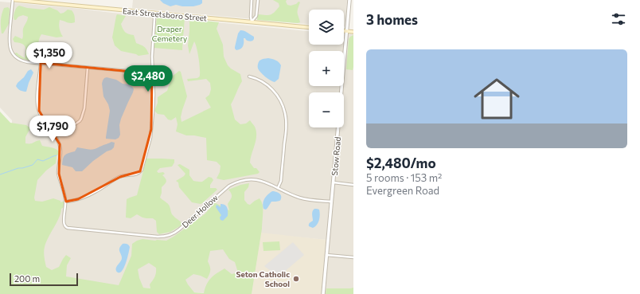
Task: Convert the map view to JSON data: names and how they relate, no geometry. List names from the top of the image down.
{
  "streets": {
    "main road": ["East Streetsboro Street"],
    "street": ["Stow Road", "Deer Hollow"]
  },
  "crossings": [
    ["Stow Road", "Deer Hollow"]
  ],
  "parks": ["Draper Cemetery"],
  "places": ["Seton Catholic School"],
  "scale_bar": "200 m",
  "page": {
    "heading": "3 homes",
    "map_buttons": ["+", "−"],
    "list": [
      {
        "name": "$2,480/mo",
        "note": "5 rooms · 153 m² · Evergreen Road"
      }
    ],
    "price": ["$1,350", "$2,480", "$1,790"],
    "scale": "200 m"
  }
}
